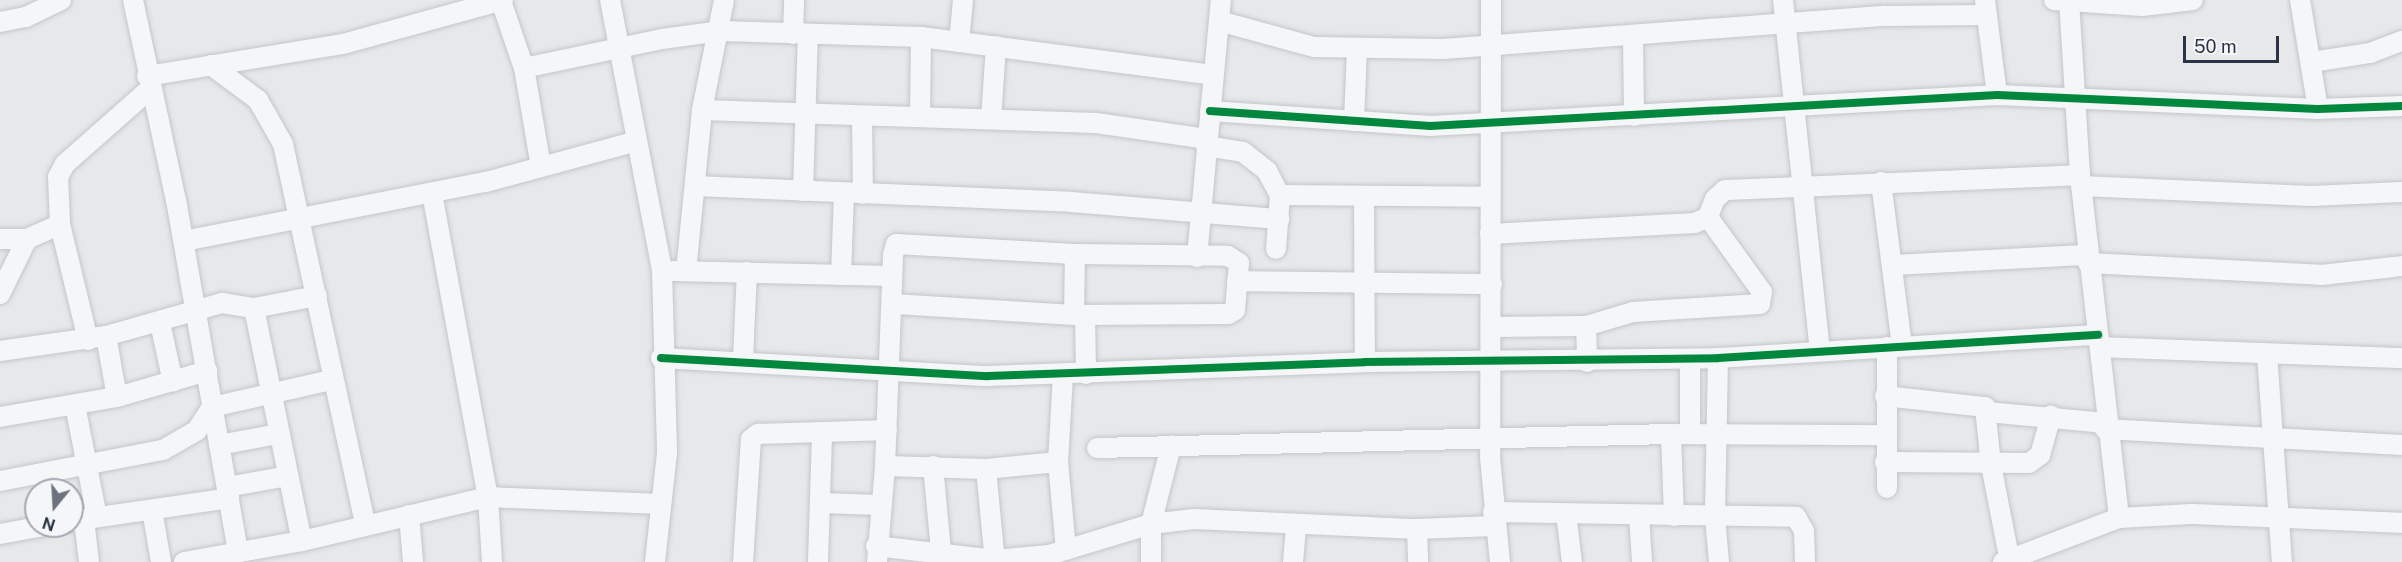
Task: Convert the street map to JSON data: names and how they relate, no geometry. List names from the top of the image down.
{
  "scale_bar": "50 m",
  "north": "bottom"
}
